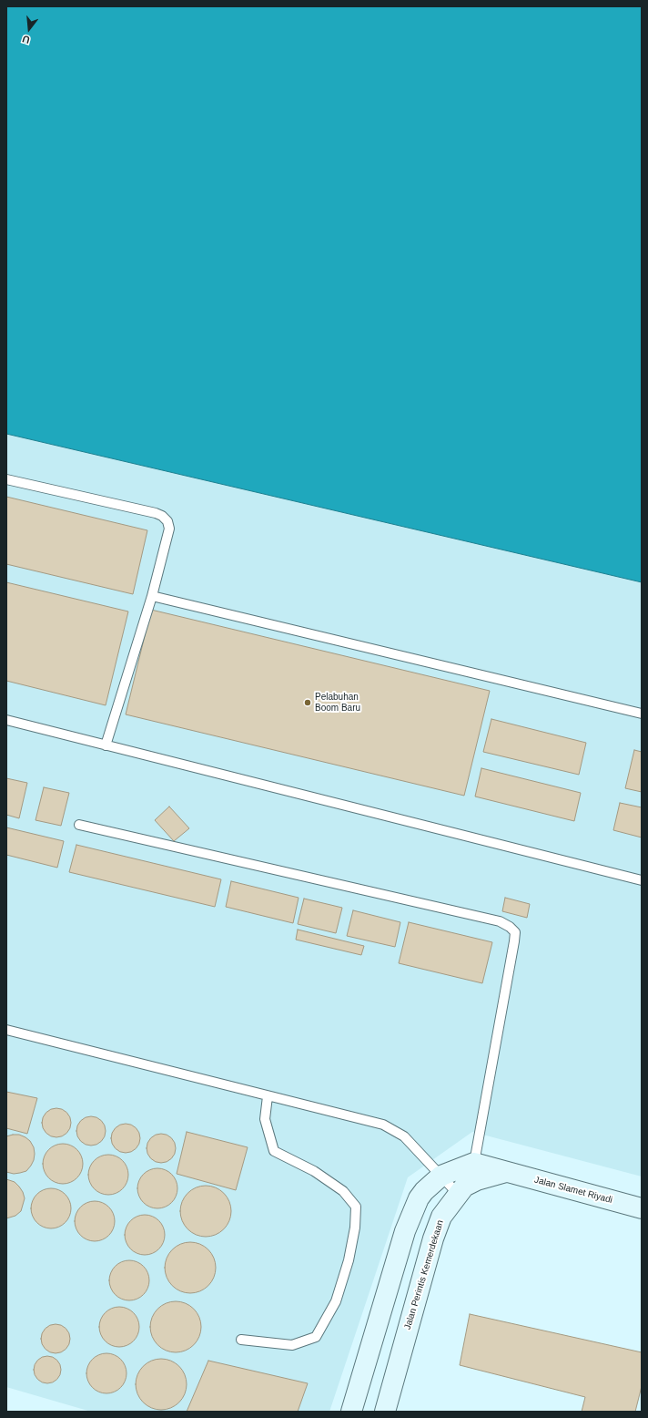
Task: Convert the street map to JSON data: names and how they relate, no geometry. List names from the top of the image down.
{
  "streets": {
    "street": ["Jalan Slamet Riyadi", "Jalan Perintis Kemerdekaan"]
  },
  "crossings": [
    ["Jalan Slamet Riyadi", "Jalan Perintis Kemerdekaan"]
  ],
  "places": ["Pelabuhan Boom Baru"],
  "north": "bottom"
}
